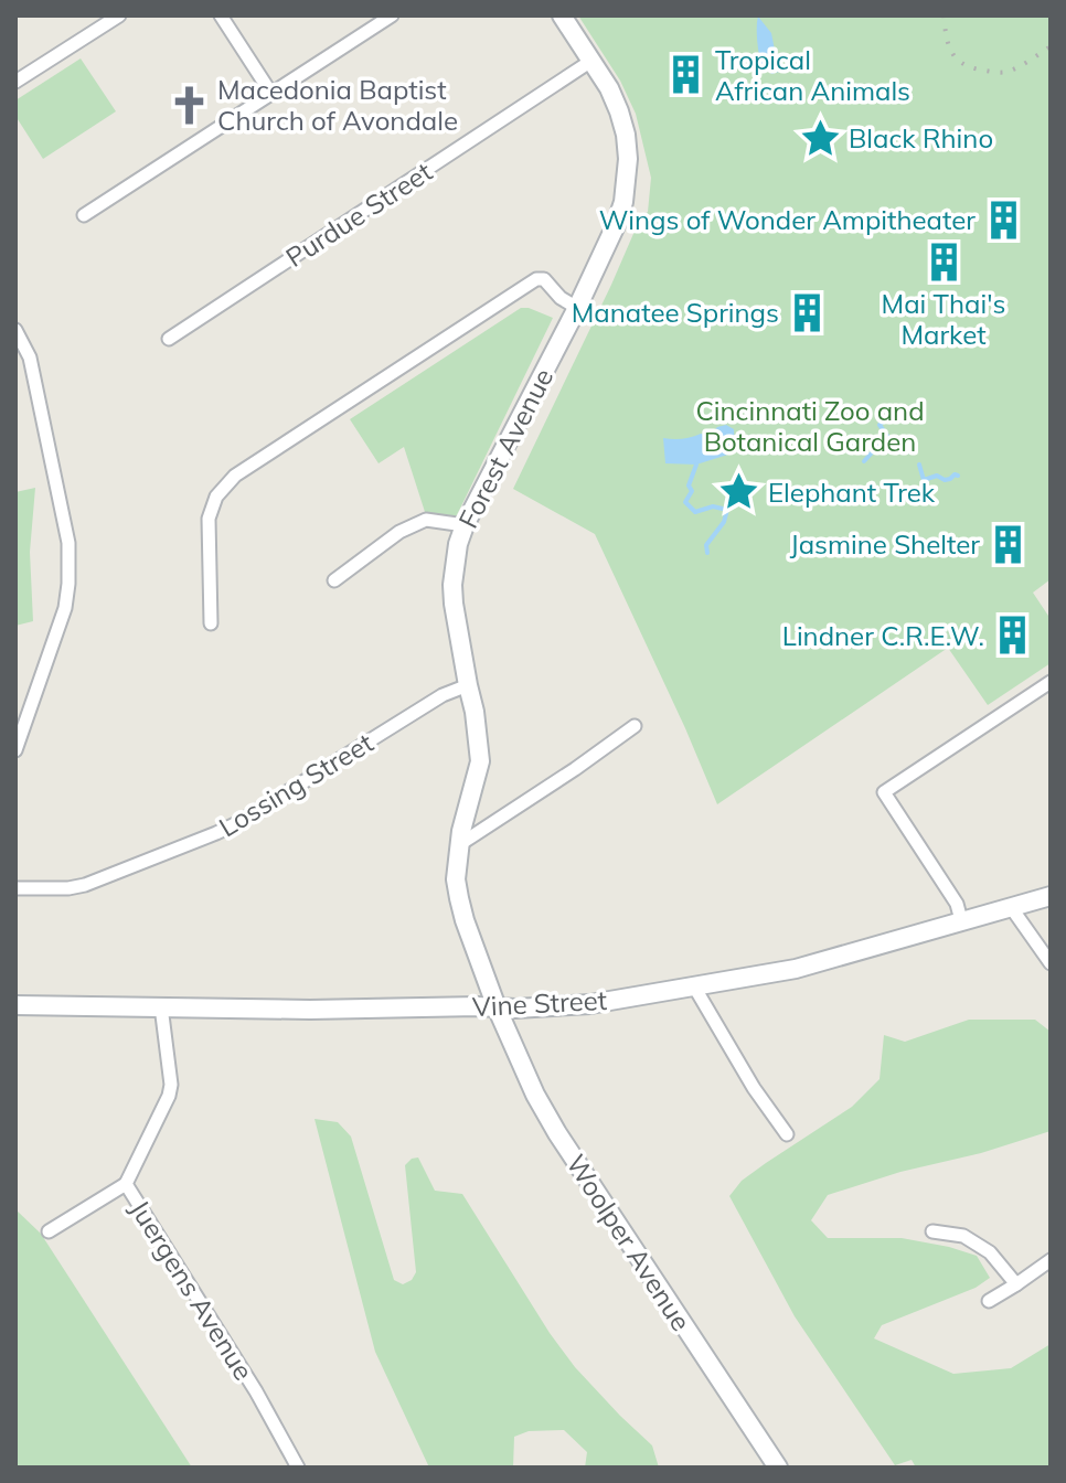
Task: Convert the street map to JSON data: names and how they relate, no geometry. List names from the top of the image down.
{
  "streets": {
    "street": [
      "Purdue Street",
      "Forest Avenue",
      "Lossing Street",
      "Vine Street",
      "Woolper Avenue",
      "Juergens Avenue"
    ]
  },
  "crossings": [
    ["Purdue Street", "Forest Avenue"],
    ["Forest Avenue", "Lossing Street"],
    ["Forest Avenue", "Vine Street"],
    ["Forest Avenue", "Woolper Avenue"],
    ["Vine Street", "Woolper Avenue"],
    ["Vine Street", "Juergens Avenue"]
  ],
  "parks": ["Cincinnati Zoo and Botanical Garden"],
  "places": {
    "building": [
      "Tropical African Animals",
      "Wings of Wonder Ampitheater",
      "Mai Thai's Market",
      "Manatee Springs",
      "Jasmine Shelter",
      "Lindner C.R.E.W."
    ],
    "church": ["Macedonia Baptist Church of Avondale"],
    "place": ["Black Rhino", "Elephant Trek"]
  }
}
